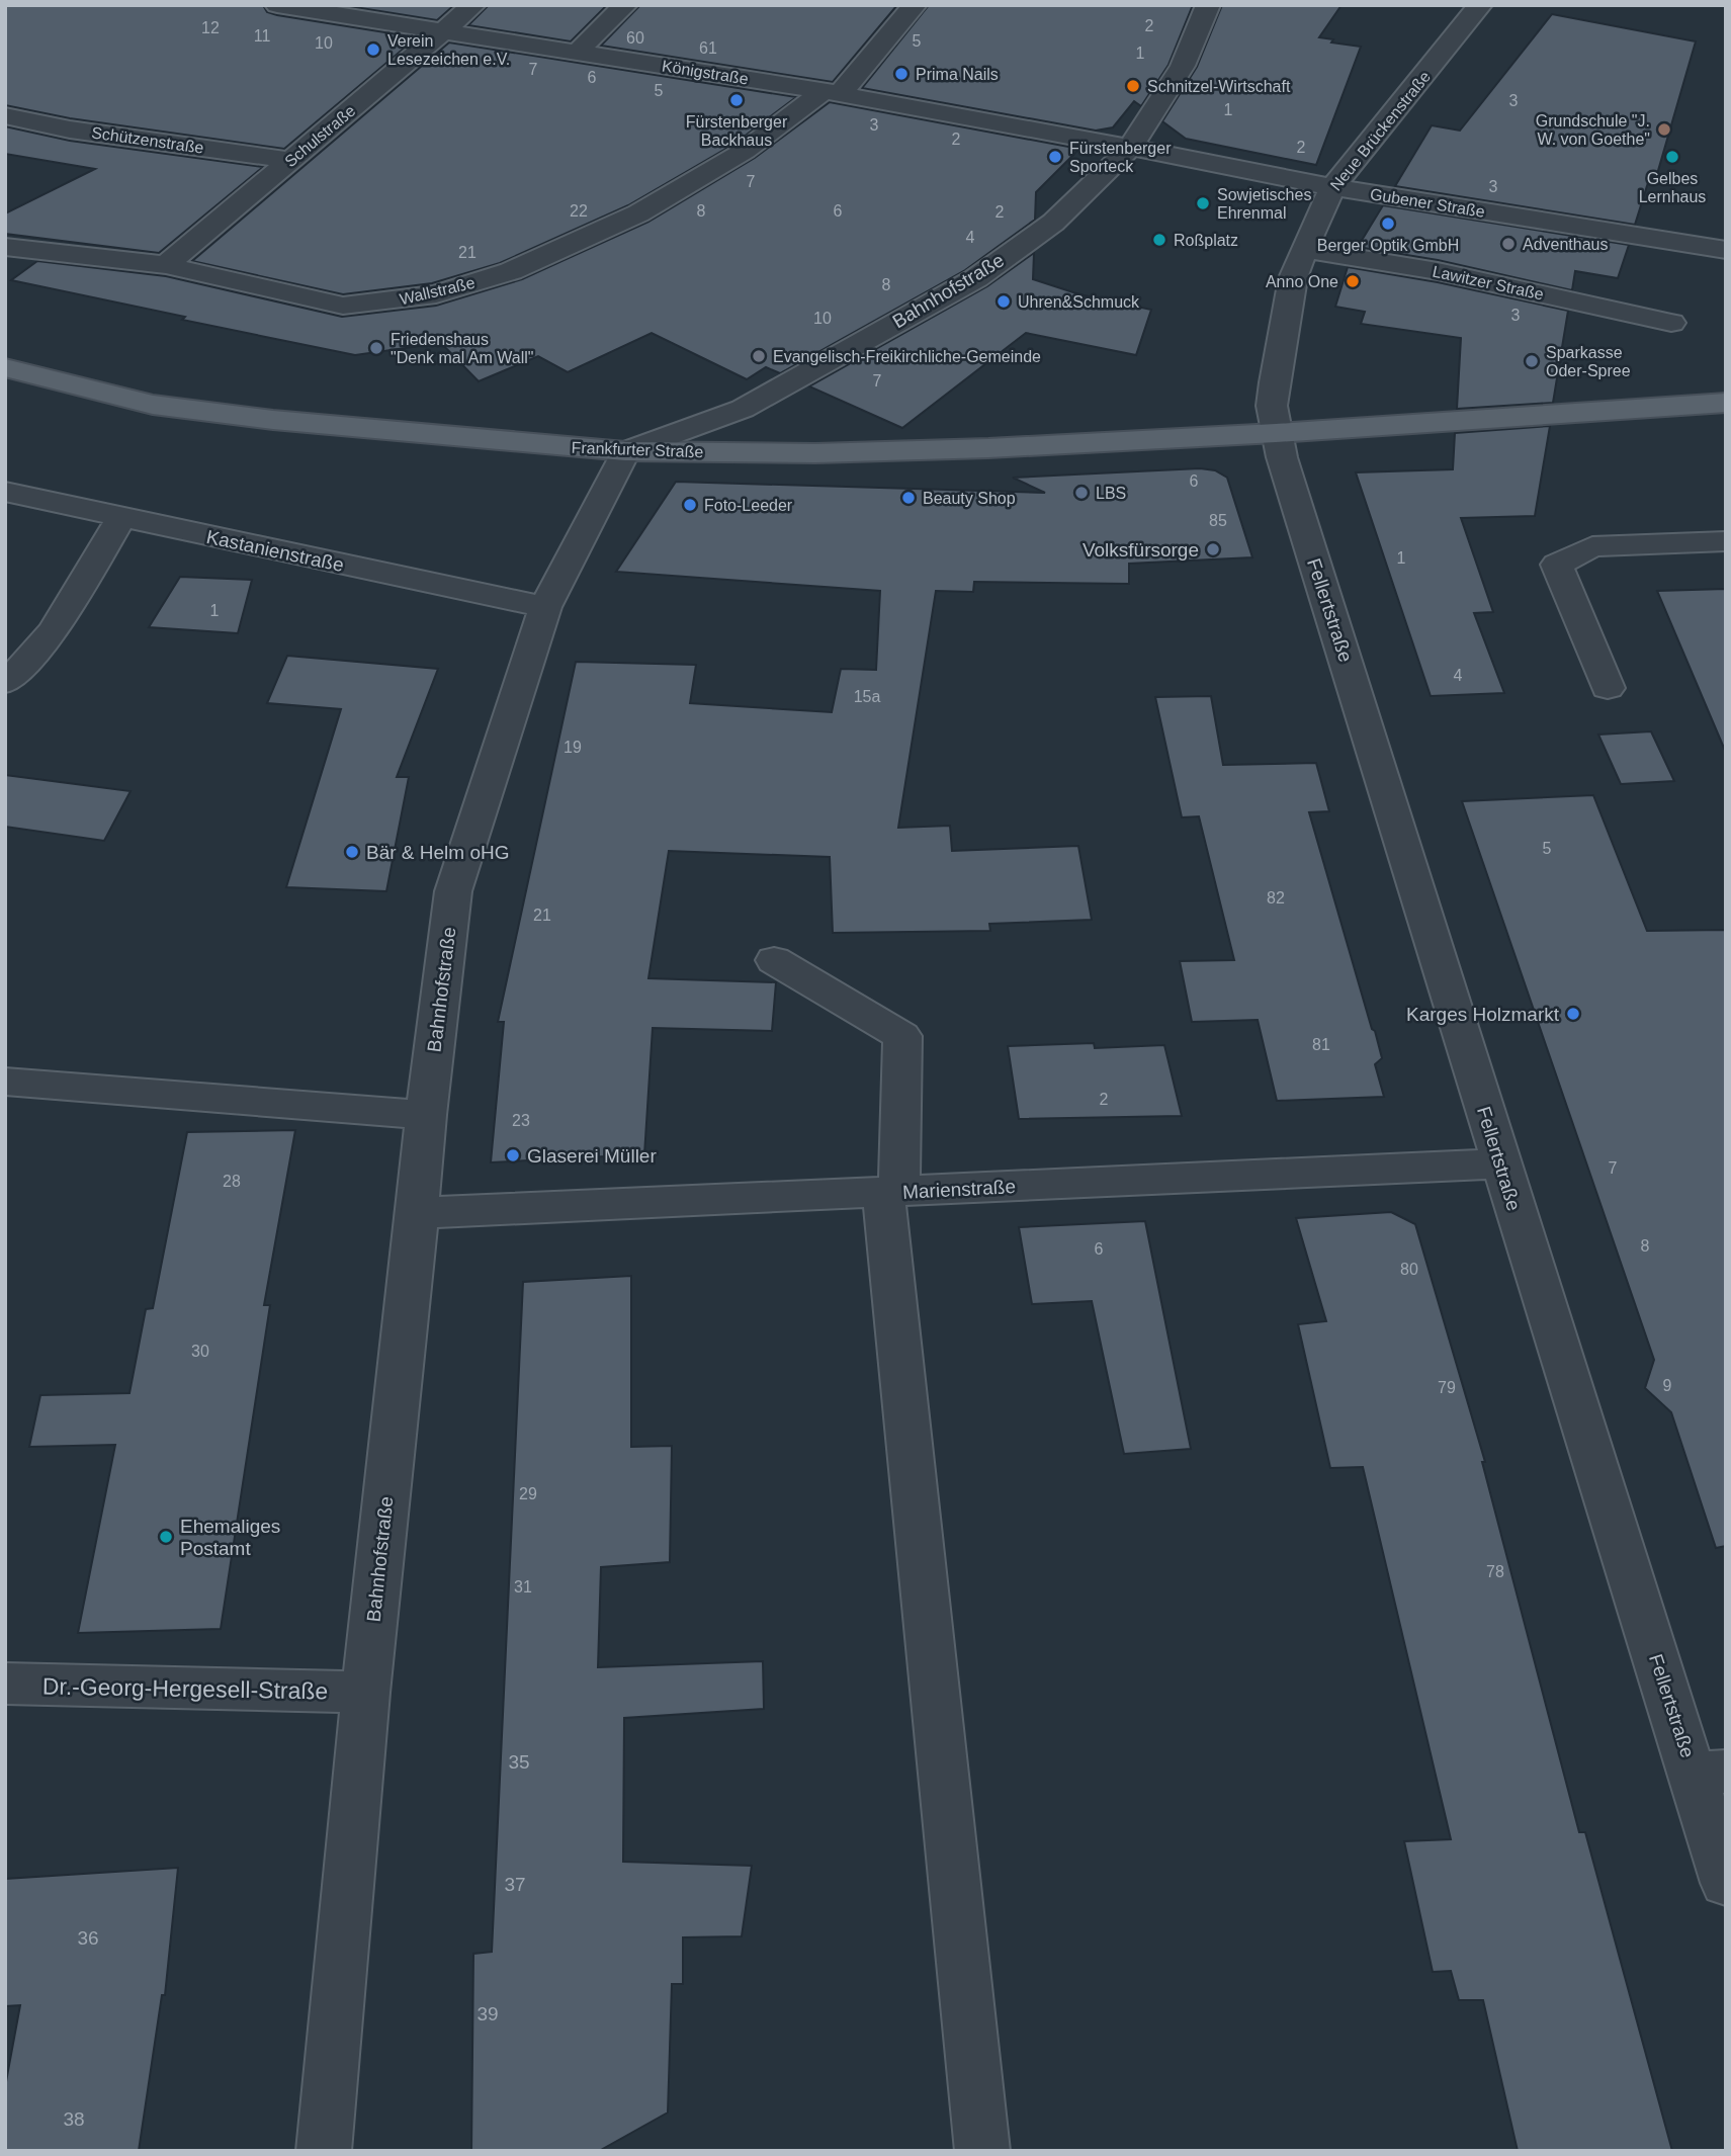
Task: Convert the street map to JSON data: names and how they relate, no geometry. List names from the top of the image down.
{
  "streets": {
    "main road": ["Frankfurter Straße"],
    "street": [
      "Königstraße",
      "Neue Brückenstraße",
      "Schulstraße",
      "Schützenstraße",
      "Gubener Straße",
      "Lawitzer Straße",
      "Wallstraße",
      "Bahnhofstraße",
      "Kastanienstraße",
      "Fellertstraße",
      "Marienstraße",
      "Dr.-Georg-Hergesell-Straße"
    ]
  },
  "crossings": [
    ["Königstraße", "Schulstraße"],
    ["Königstraße", "Gubener Straße"],
    ["Königstraße", "Wallstraße"],
    ["Königstraße", "Bahnhofstraße"],
    ["Neue Brückenstraße", "Gubener Straße"],
    ["Neue Brückenstraße", "Lawitzer Straße"],
    ["Neue Brückenstraße", "Frankfurter Straße"],
    ["Neue Brückenstraße", "Fellertstraße"],
    ["Schulstraße", "Schützenstraße"],
    ["Schulstraße", "Wallstraße"],
    ["Gubener Straße", "Bahnhofstraße"],
    ["Bahnhofstraße", "Frankfurter Straße"],
    ["Bahnhofstraße", "Kastanienstraße"],
    ["Bahnhofstraße", "Marienstraße"],
    ["Bahnhofstraße", "Dr.-Georg-Hergesell-Straße"],
    ["Frankfurter Straße", "Fellertstraße"],
    ["Fellertstraße", "Marienstraße"]
  ],
  "places": [
    "Verein Lesezeichen e.V.",
    "Prima Nails",
    "Schnitzel-Wirtschaft",
    "Fürstenberger Backhaus",
    "Grundschule \"J. W. von Goethe\"",
    "Fürstenberger Sporteck",
    "Gelbes Lernhaus",
    "Sowjetisches Ehrenmal",
    "Berger Optik GmbH",
    "Roßplatz",
    "Adventhaus",
    "Anno One",
    "Uhren&Schmuck",
    "Friedenshaus \"Denk mal Am Wall\"",
    "Evangelisch-Freikirchliche-Gemeinde",
    "Sparkasse Oder-Spree",
    "LBS",
    "Beauty Shop",
    "Foto-Leeder",
    "Volksfürsorge",
    "Bär & Helm oHG",
    "Karges Holzmarkt",
    "Glaserei Müller",
    "Ehemaliges Postamt"
  ],
  "house_numbers": [
    "2",
    "12",
    "11",
    "60",
    "5",
    "10",
    "61",
    "1",
    "7",
    "6",
    "5",
    "3",
    "1",
    "3",
    "2",
    "2",
    "7",
    "3",
    "22",
    "8",
    "6",
    "2",
    "4",
    "21",
    "8",
    "3",
    "10",
    "7",
    "6",
    "85",
    "1",
    "1",
    "4",
    "15a",
    "19",
    "5",
    "82",
    "21",
    "81",
    "2",
    "23",
    "7",
    "28",
    "8",
    "6",
    "80",
    "30",
    "9",
    "79",
    "29",
    "78",
    "31",
    "35",
    "37",
    "36",
    "39",
    "38"
  ]
}
